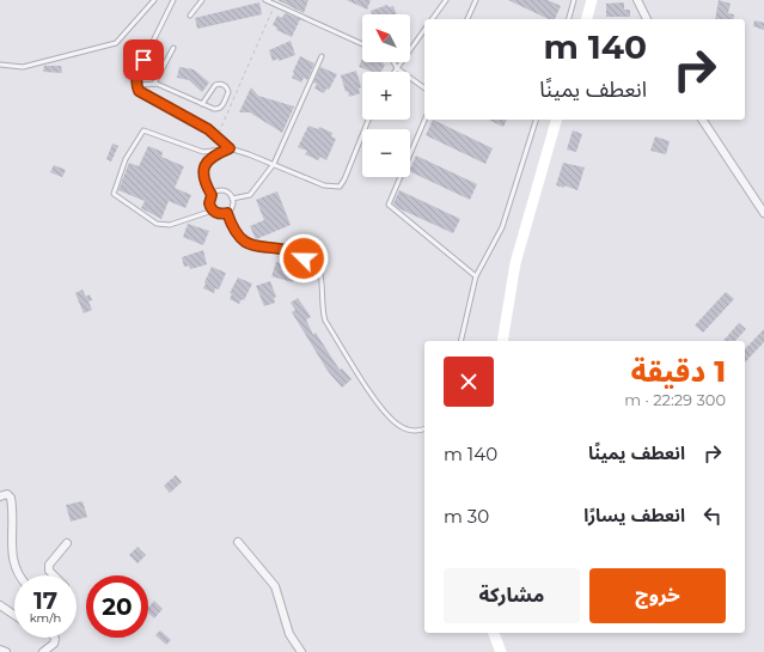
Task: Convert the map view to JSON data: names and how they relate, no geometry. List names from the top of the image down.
{
  "north": "top left",
  "page": {
    "map_buttons": ["+", "−"],
    "turn": ["140 m", "انعطف يمينًا"],
    "heading": ["1 دقيقة", "300 m · 22:29"],
    "list": [
      {
        "name": "انعطف يمينًا",
        "value": "140 m"
      },
      {
        "name": "انعطف يسارًا",
        "value": "30 m"
      }
    ],
    "buttons": ["خروج", "مشاركة"],
    "speed": "17 km/h",
    "limit": "20"
  }
}
